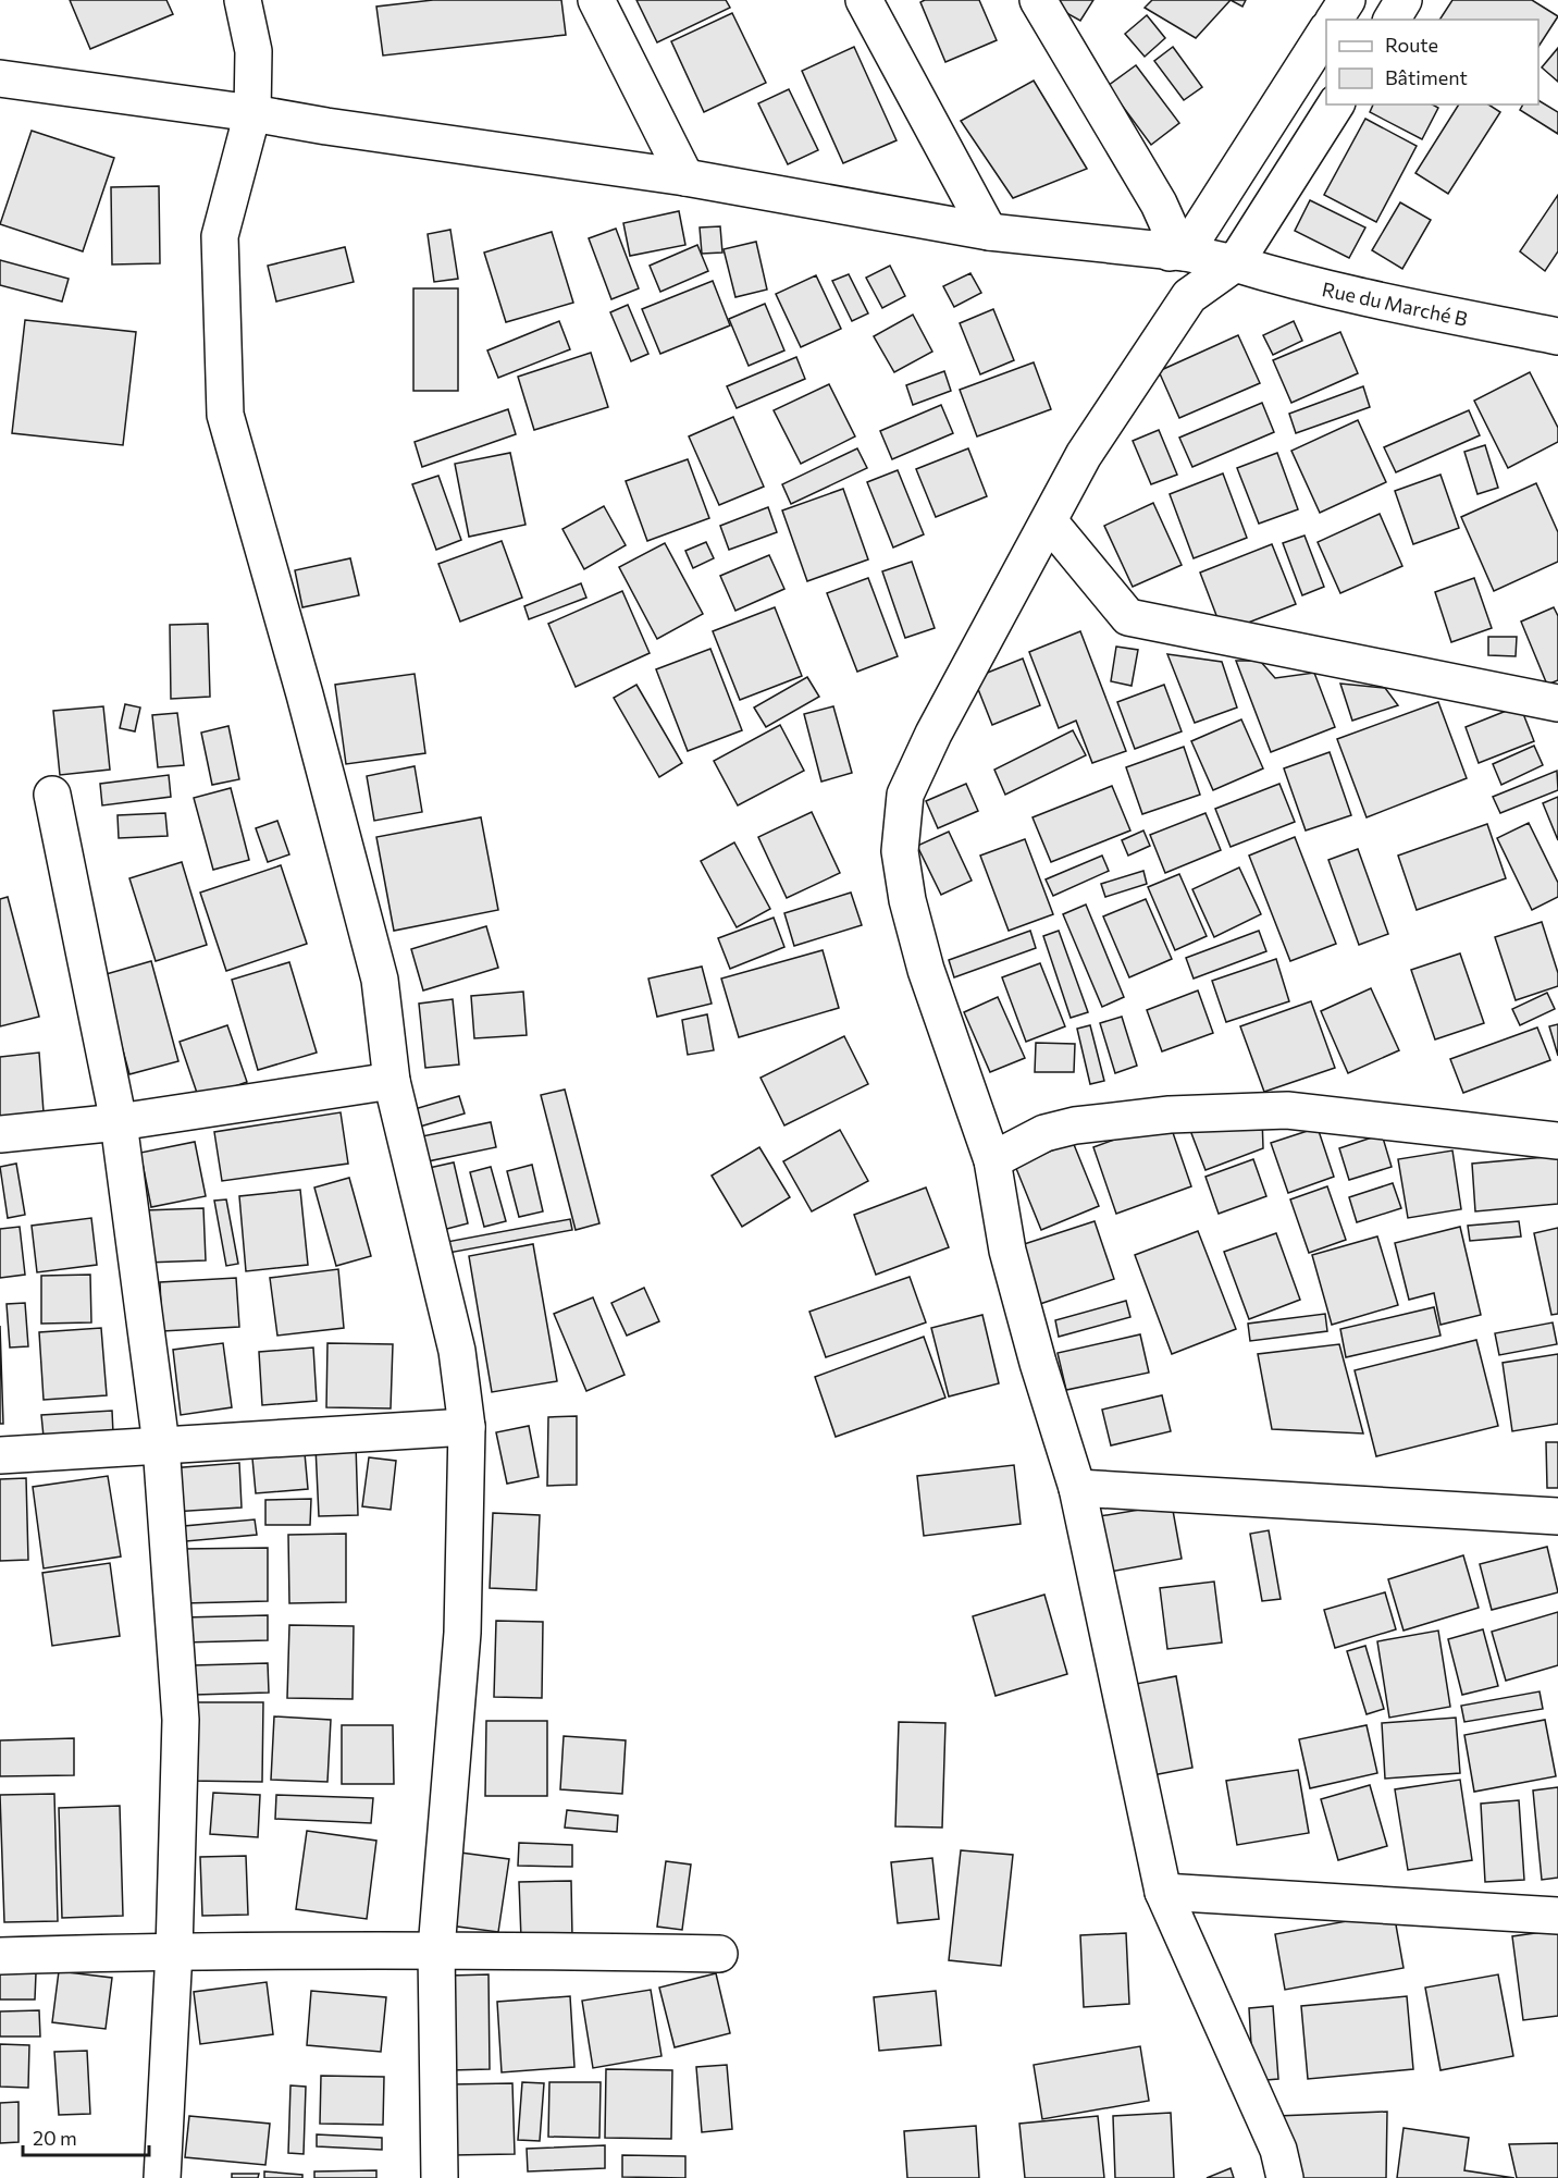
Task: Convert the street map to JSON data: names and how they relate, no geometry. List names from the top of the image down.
{
  "streets": {
    "street": ["Rue du Marché B"]
  },
  "legend": ["Route", "Bâtiment"],
  "scale_bar": "20 m"
}
